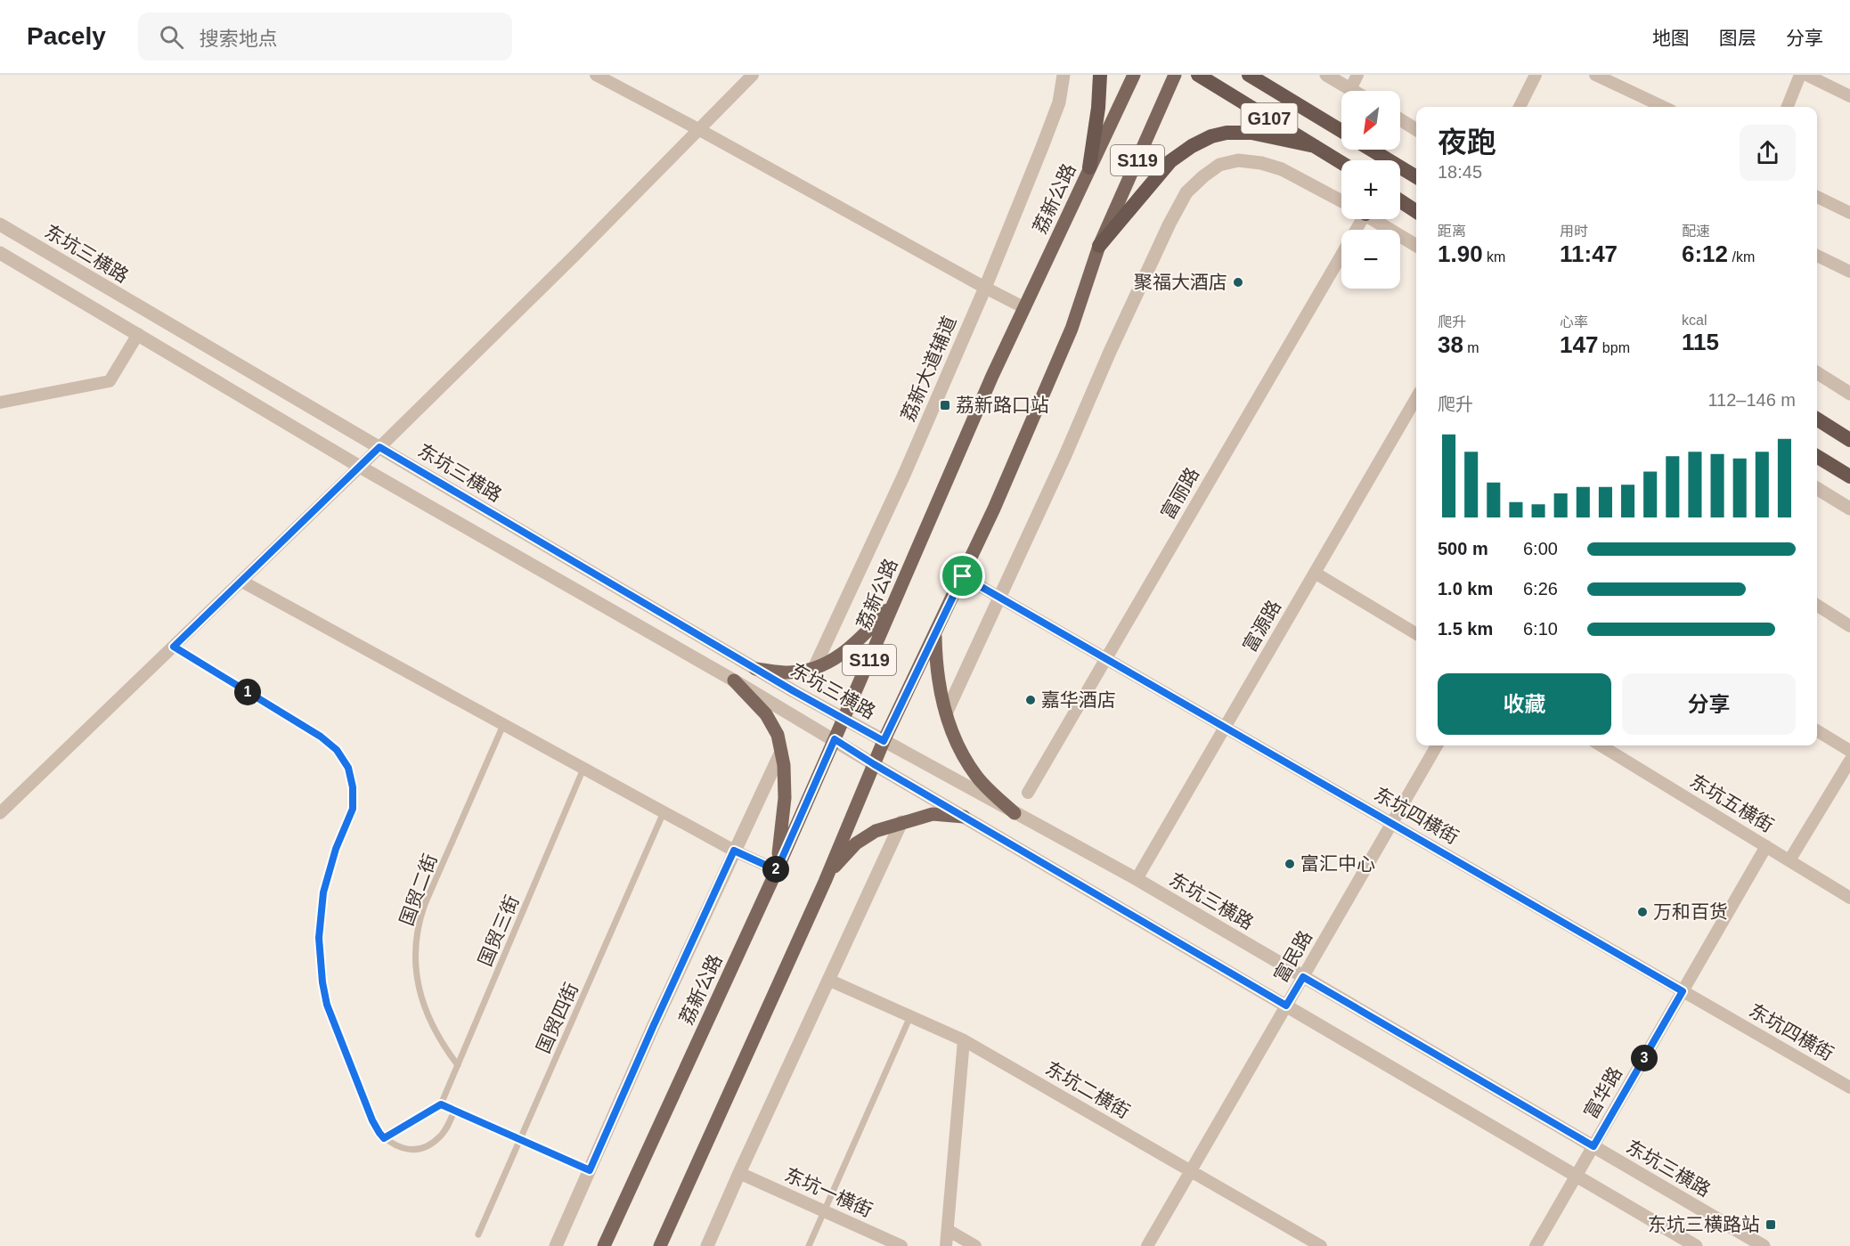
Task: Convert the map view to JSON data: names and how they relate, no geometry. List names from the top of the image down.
{
  "streets": {
    "highway": ["G107"],
    "main road": ["S119", "荔新公路"],
    "street": [
      "东坑三横路",
      "荔新大道辅道",
      "富丽路",
      "富源路",
      "东坑五横街",
      "东坑四横街",
      "富民路",
      "东坑二横街",
      "富华路",
      "东坑一横街"
    ],
    "lane": ["国贸二街", "国贸三街", "国贸四街"]
  },
  "crossings": [
    ["S119", "东坑三横路"],
    ["S119", "东坑四横街"],
    ["荔新公路", "东坑三横路"],
    ["东坑三横路", "富源路"],
    ["东坑三横路", "富民路"],
    ["东坑三横路", "富华路"],
    ["富丽路", "东坑四横街"],
    ["富源路", "东坑四横街"],
    ["东坑五横街", "富华路"],
    ["东坑四横街", "富民路"],
    ["东坑四横街", "富华路"],
    ["国贸二街", "国贸三街"],
    ["富民路", "东坑二横街"]
  ],
  "places": {
    "other": [
      "聚福大酒店",
      "嘉华酒店",
      "富汇中心",
      "万和百货"
    ],
    "transit": ["荔新路口站", "东坑三横路站"]
  },
  "north": "bottom left",
  "page": {
    "header": "Pacely",
    "search": "搜索地点",
    "nav": ["地图", "图层", "分享"],
    "map_buttons": ["+", "−"],
    "heading": ["夜跑", "18:45"],
    "stats": [
      ["距离", "1.90 km"],
      ["用时", "11:47"],
      ["配速", "6:12 /km"],
      ["爬升", "38 m"],
      ["心率", "147 bpm"],
      ["kcal", "115"]
    ],
    "chart": ["爬升", "112–146 m"],
    "list": [
      {
        "name": "500 m",
        "note": "6:00"
      },
      {
        "name": "1.0 km",
        "note": "6:26"
      },
      {
        "name": "1.5 km",
        "note": "6:10"
      }
    ],
    "buttons": ["收藏", "分享"],
    "pins": ["1", "2", "3"]
  }
}
